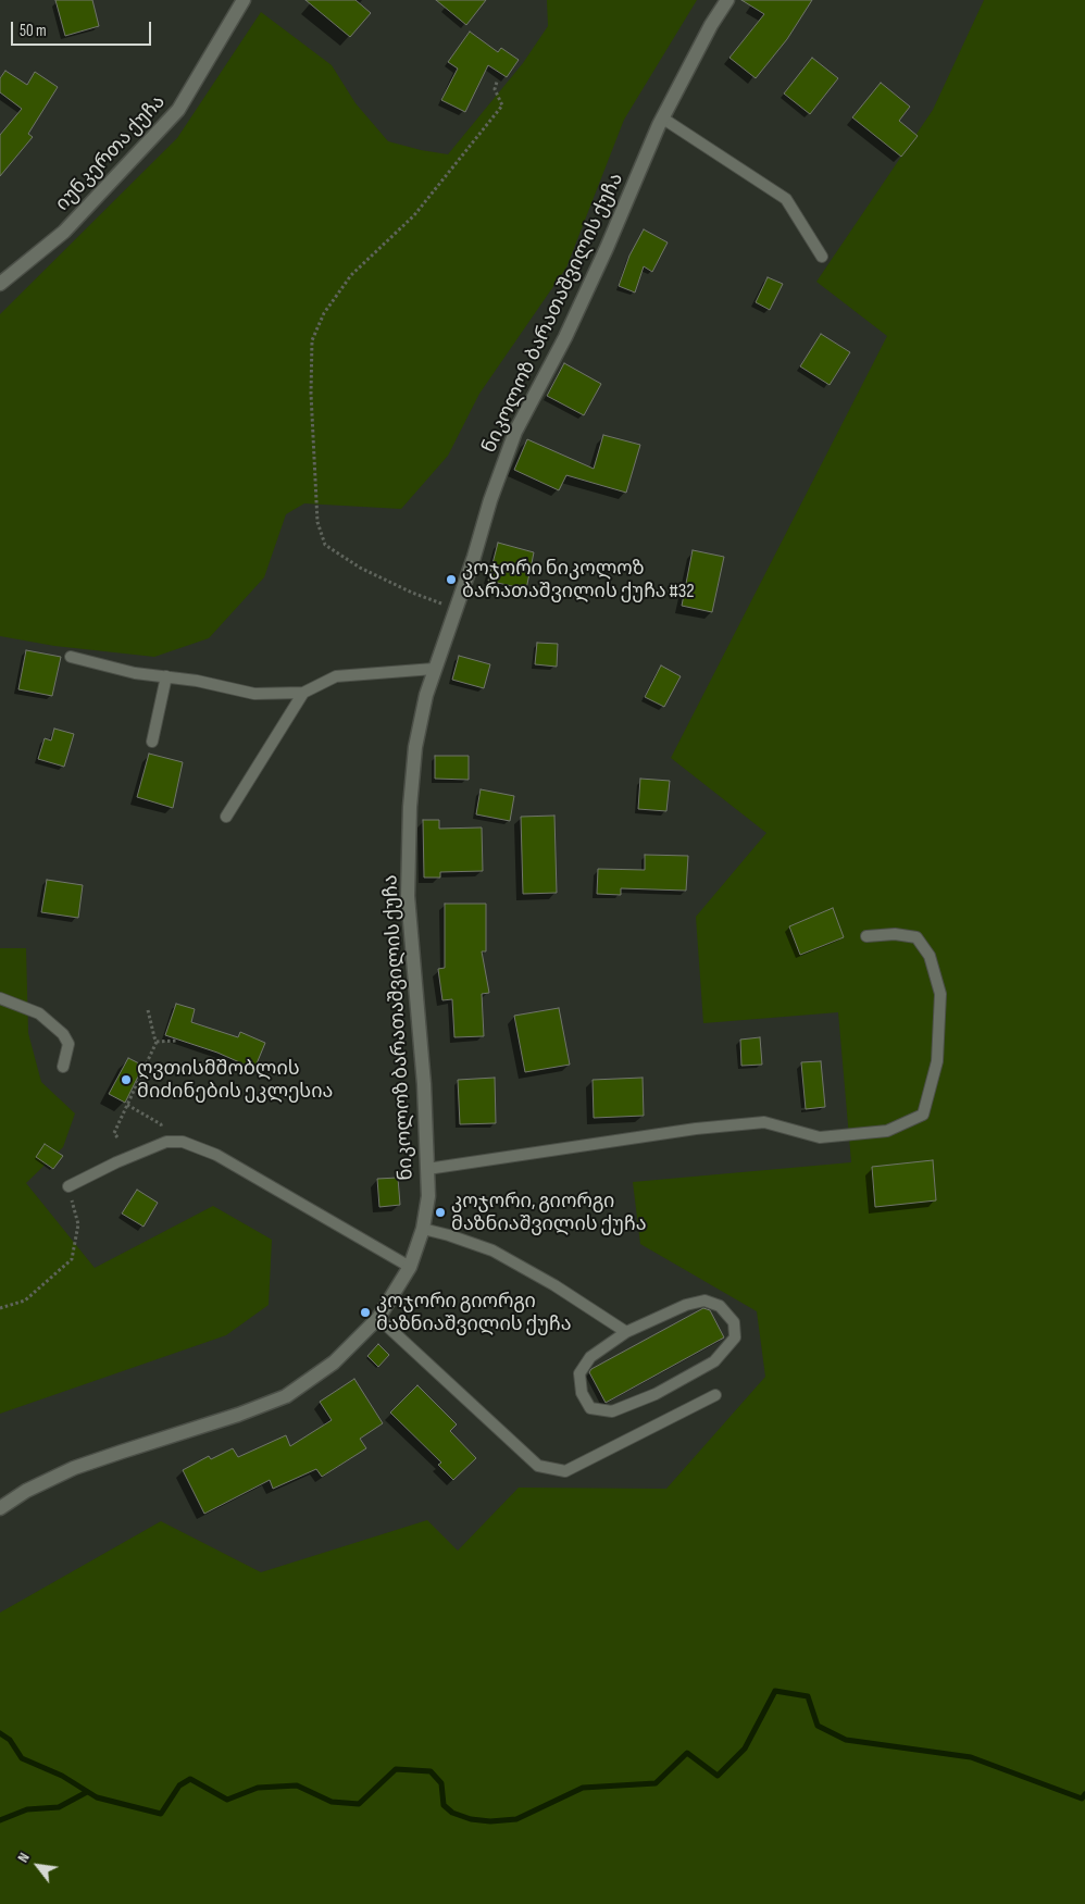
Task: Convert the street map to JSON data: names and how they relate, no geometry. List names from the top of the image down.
{
  "streets": {
    "street": ["იუნკერთა ქუჩა", "ნიკოლოზ ბარათაშვილის ქუჩა"]
  },
  "places": [
    "კოჯორი ნიკოლოზ ბარათაშვილის ქუჩა #32",
    "ღვთისმშობლის მიძინების ეკლესია",
    "კოჯორი, გიორგი მაზნიაშვილის ქუჩა",
    "კოჯორი გიორგი მაზნიაშვილის ქუჩა"
  ],
  "scale_bar": "50 m",
  "north": "top left"
}
